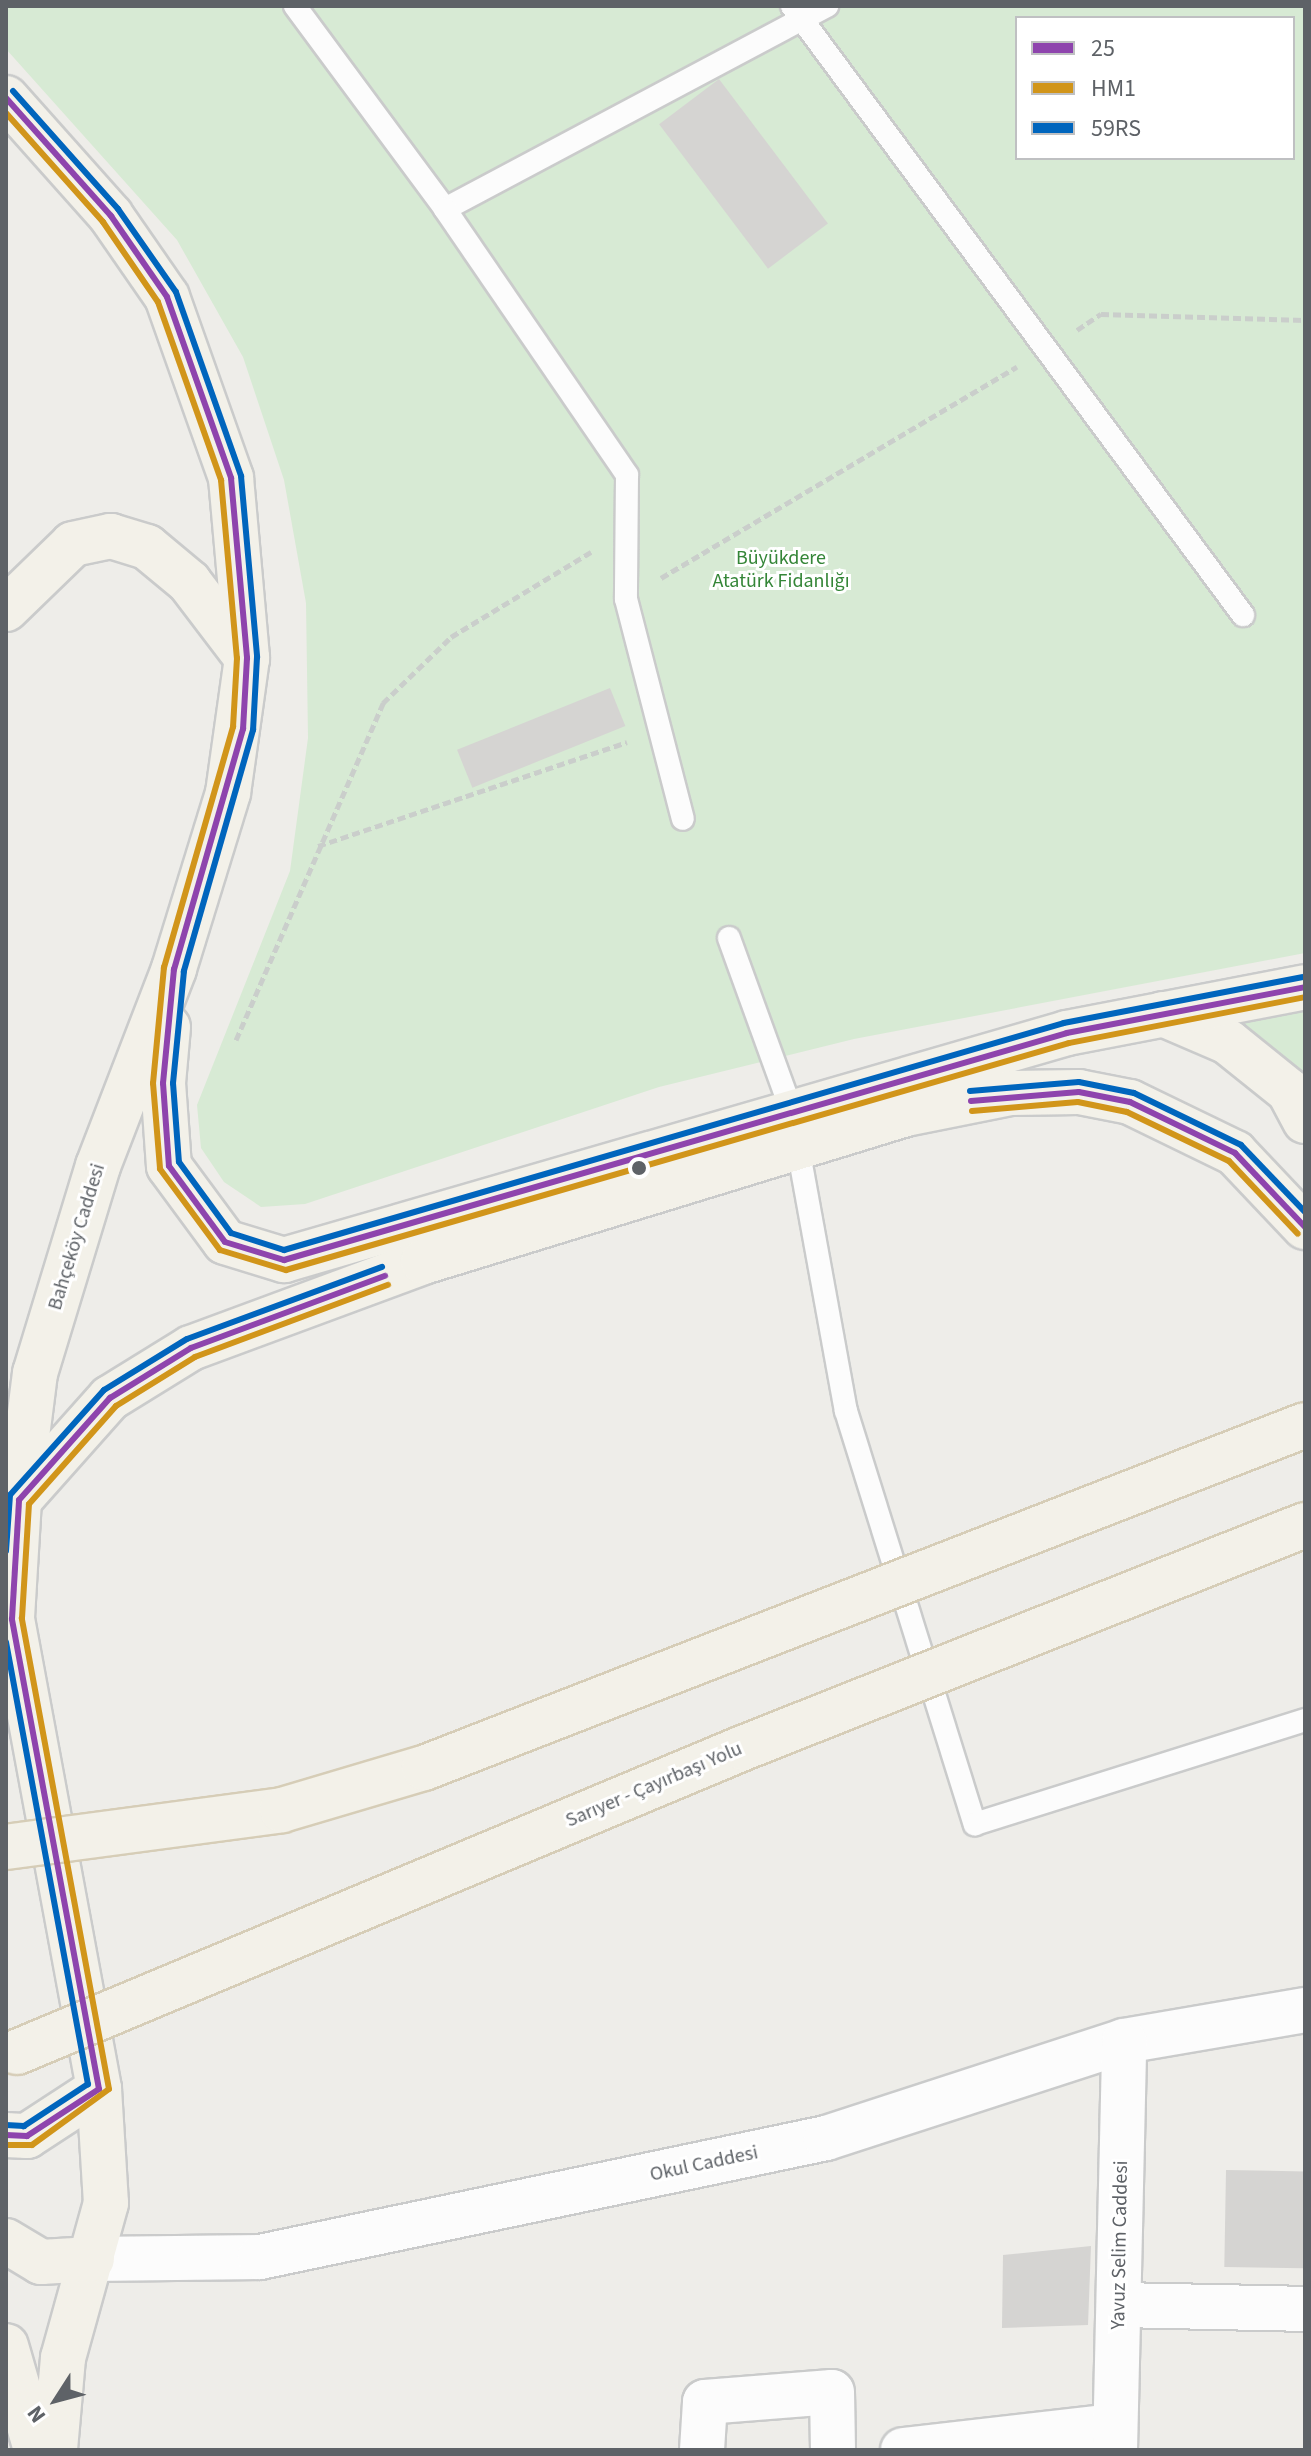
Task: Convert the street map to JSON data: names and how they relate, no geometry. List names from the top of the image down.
{
  "streets": {
    "main road": ["Bahçeköy Caddesi", "Sarıyer - Çayırbaşı Yolu"],
    "street": ["Okul Caddesi", "Yavuz Selim Caddesi"]
  },
  "crossings": [
    ["Bahçeköy Caddesi", "Okul Caddesi"],
    ["Okul Caddesi", "Yavuz Selim Caddesi"]
  ],
  "parks": ["Büyükdere Atatürk Fidanlığı"],
  "lines": ["transit line 59RS", "transit line 25", "transit line HM1"],
  "legend": ["25", "HM1", "59RS"],
  "north": "bottom left"
}
